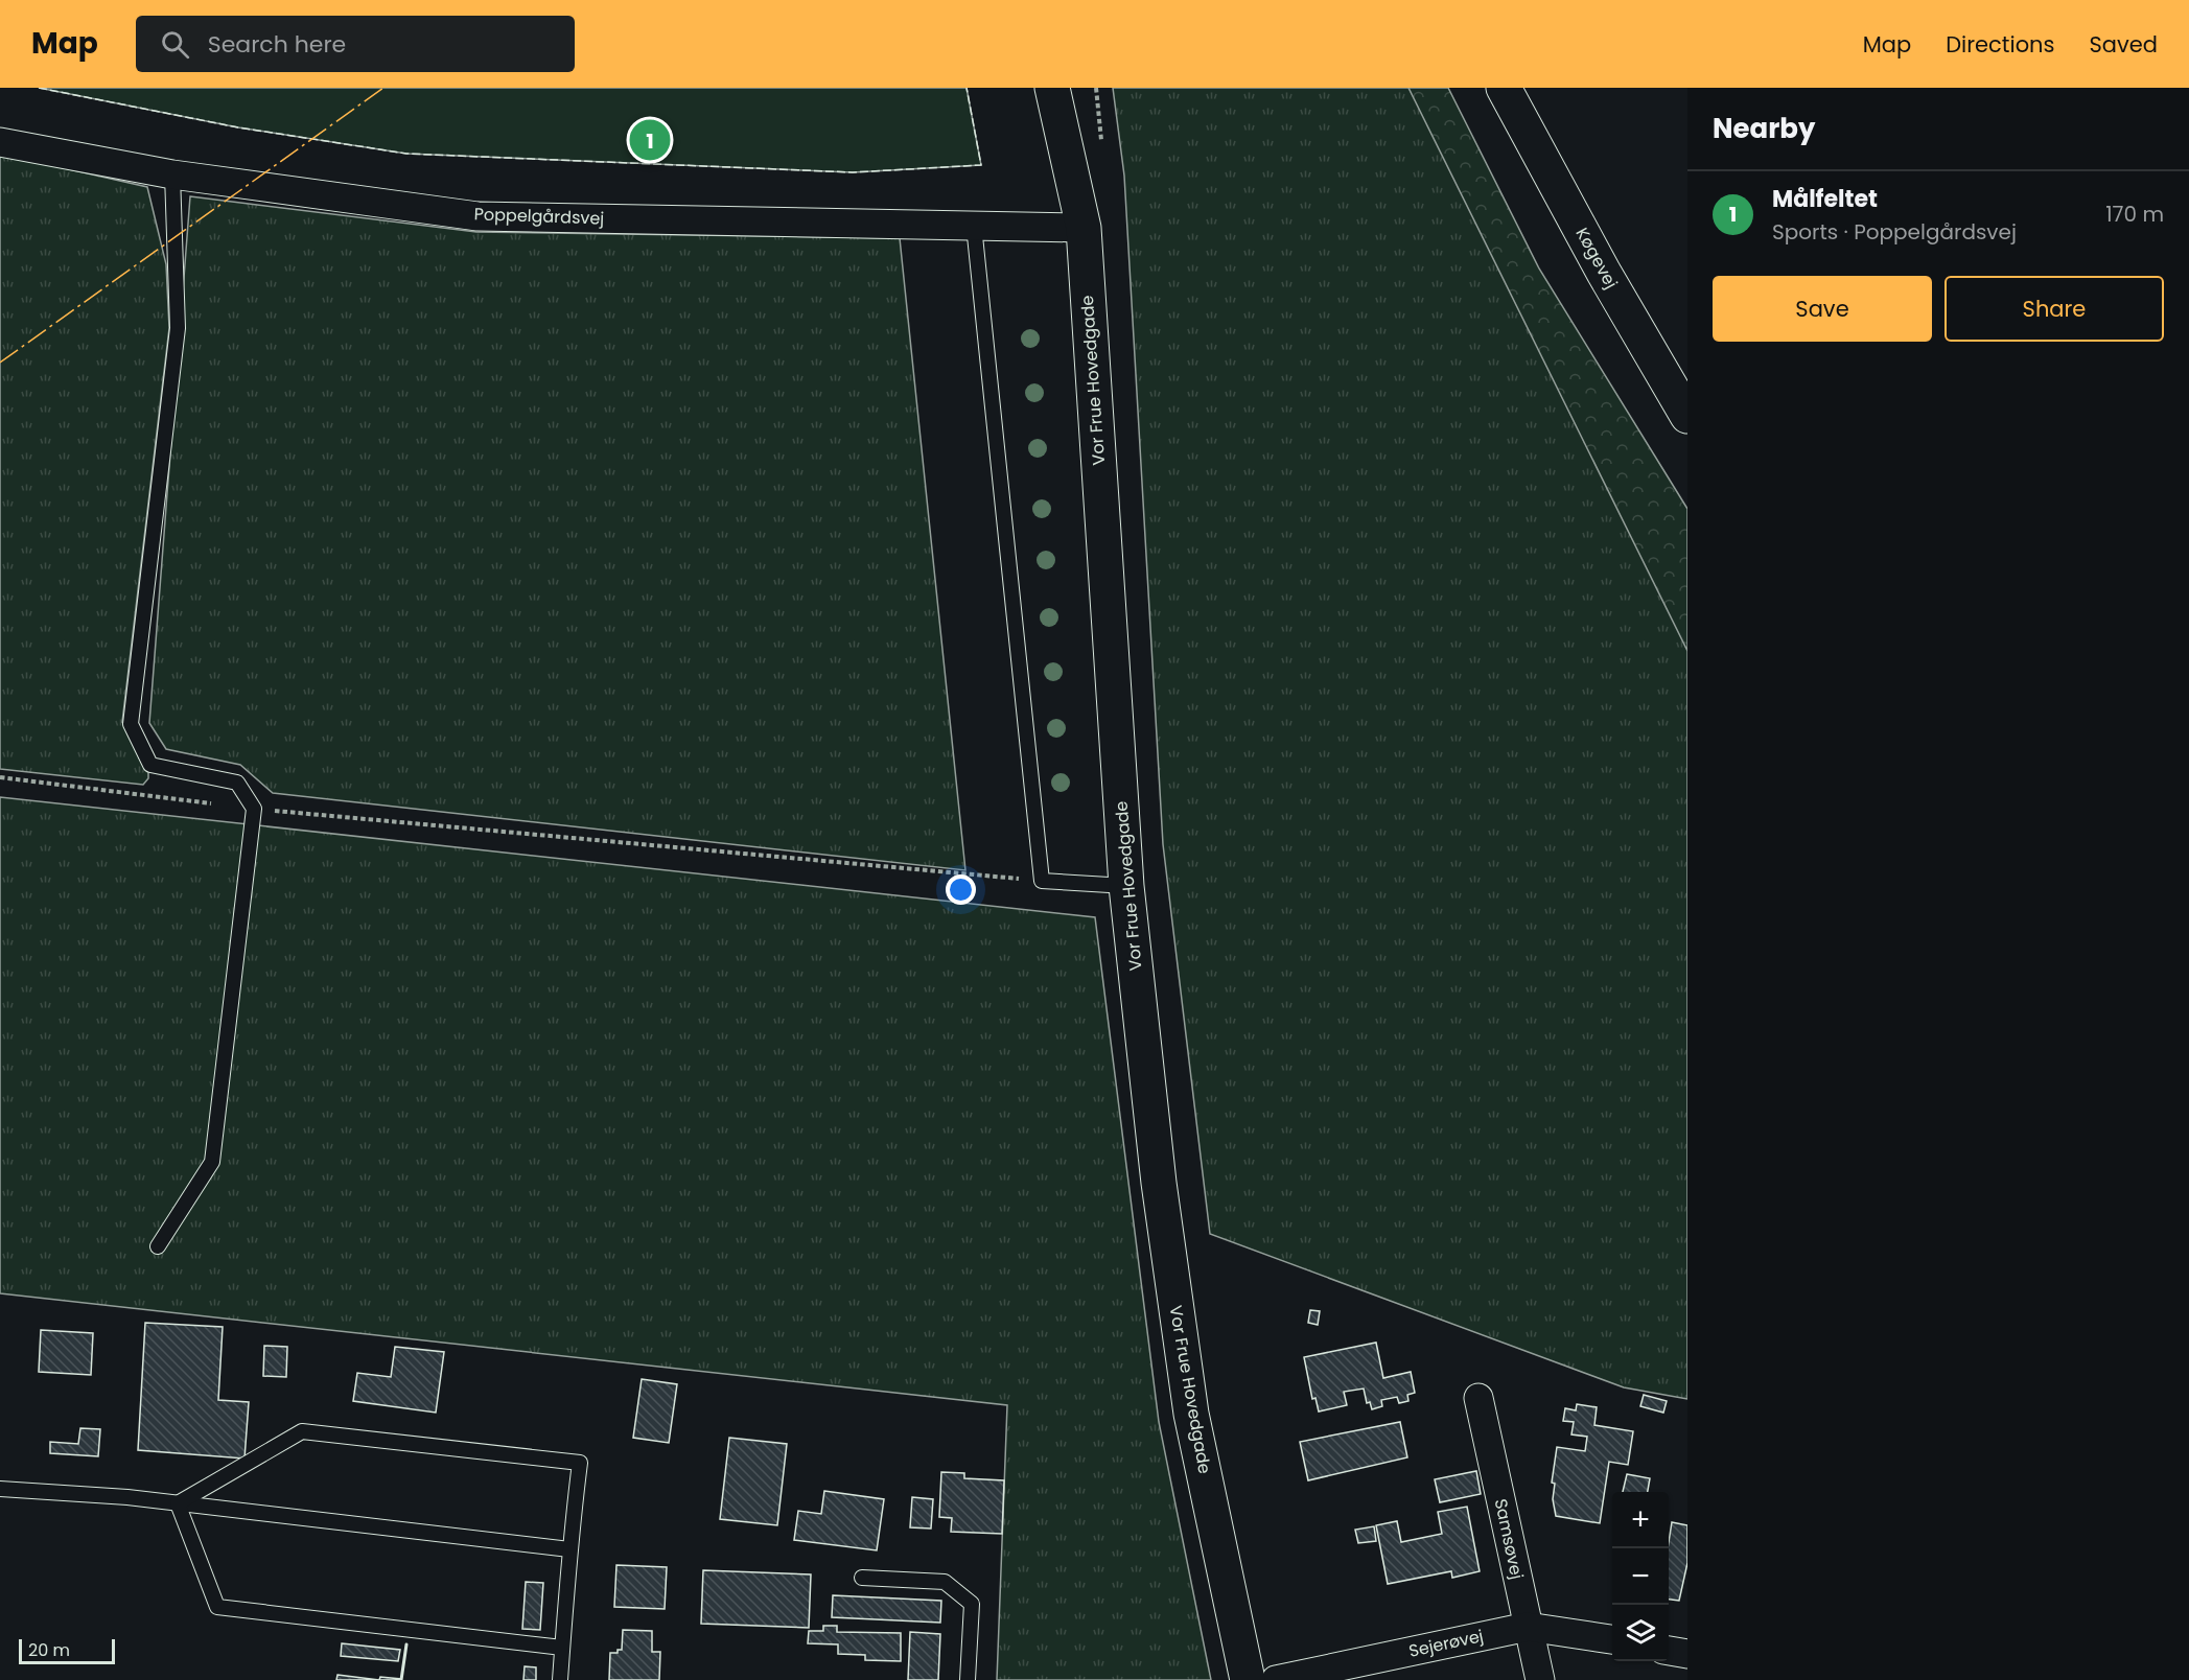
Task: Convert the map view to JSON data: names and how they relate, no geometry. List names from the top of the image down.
{
  "streets": {
    "street": [
      "Poppelgårdsvej",
      "Køgevej",
      "Vor Frue Hovedgade",
      "Samsøvej",
      "Sejerøvej"
    ]
  },
  "crossings": [
    ["Poppelgårdsvej", "Vor Frue Hovedgade"],
    ["Samsøvej", "Sejerøvej"]
  ],
  "scale_bar": "20 m",
  "page": {
    "header": "Map",
    "search": "Search here",
    "nav": ["Map", "Directions", "Saved"],
    "heading": "Nearby",
    "pins": "1",
    "list": [
      {
        "mark": "1",
        "name": "Målfeltet",
        "note": "Sports · Poppelgårdsvej",
        "value": "170 m"
      }
    ],
    "buttons": ["Save", "Share"],
    "map_buttons": ["+", "−"],
    "scale": "20 m"
  }
}
